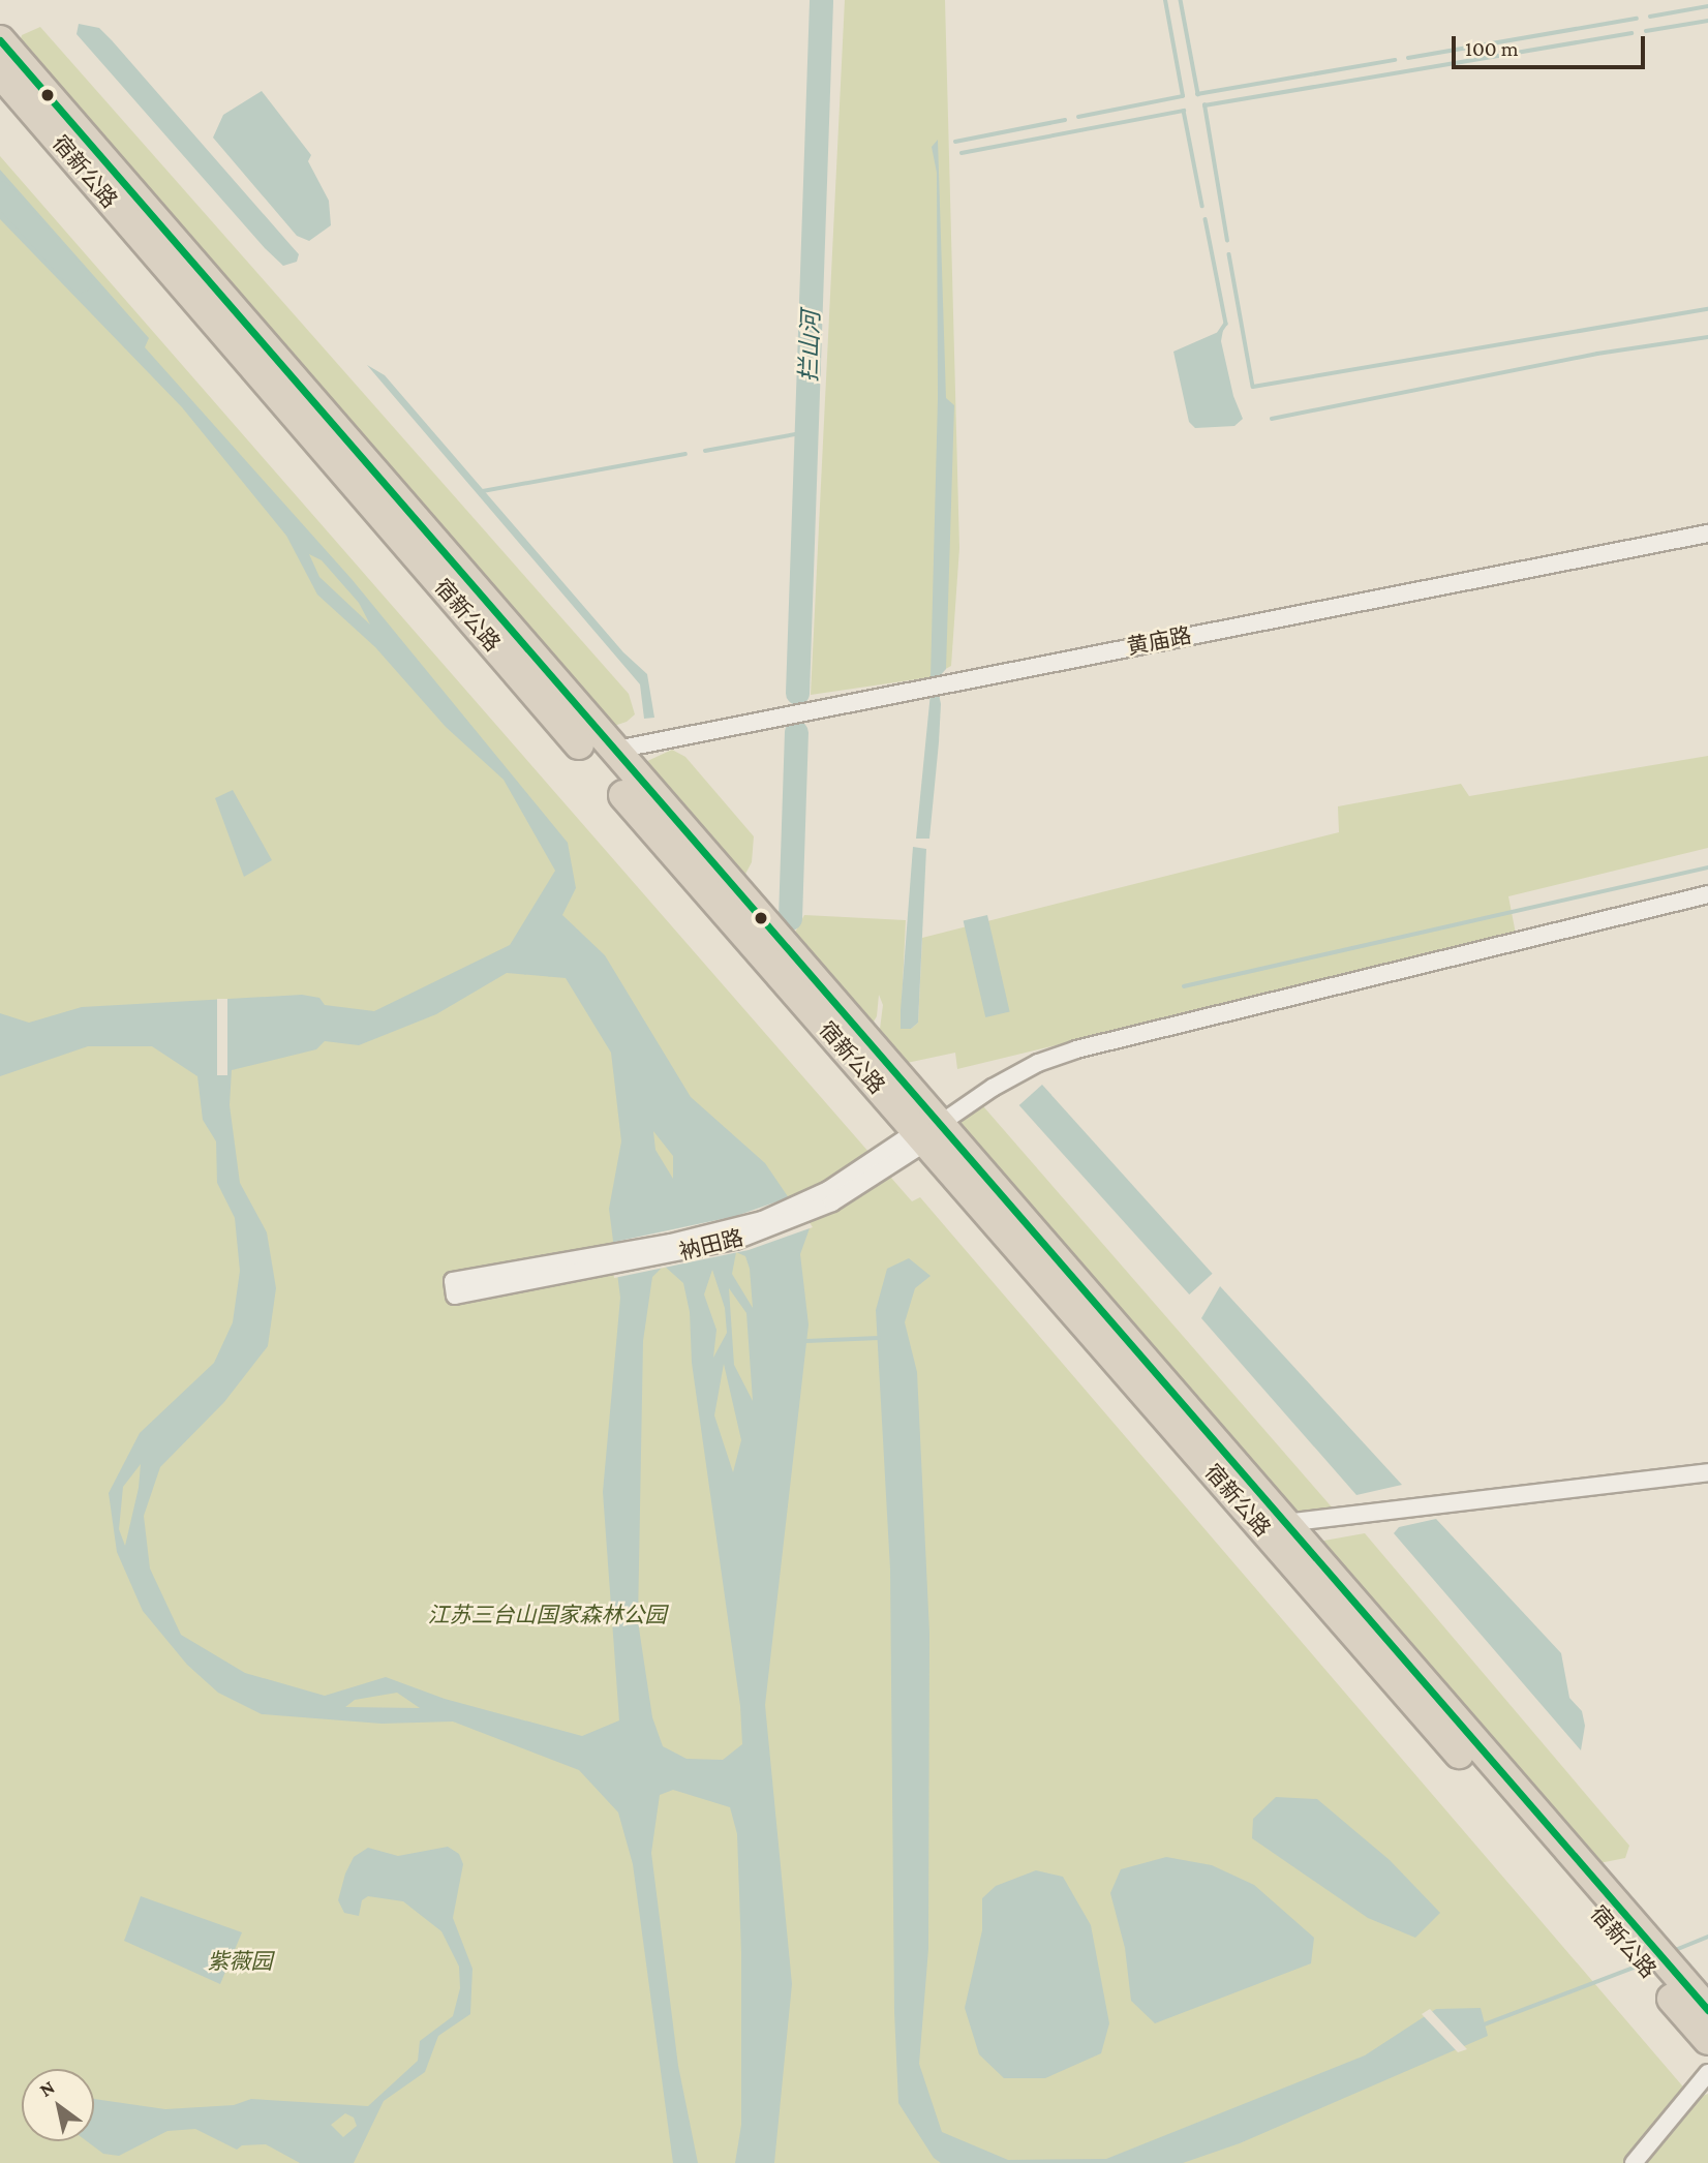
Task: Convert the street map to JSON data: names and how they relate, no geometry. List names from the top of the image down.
{
  "streets": {
    "highway": ["宿新公路"],
    "street": ["黄庙路", "衲田路"]
  },
  "crossings": [
    ["宿新公路", "黄庙路"],
    ["宿新公路", "衲田路"]
  ],
  "water": ["拦山河"],
  "parks": ["江苏三台山国家森林公园", "紫薇园"],
  "scale_bar": "100 m",
  "north": "top left"
}
